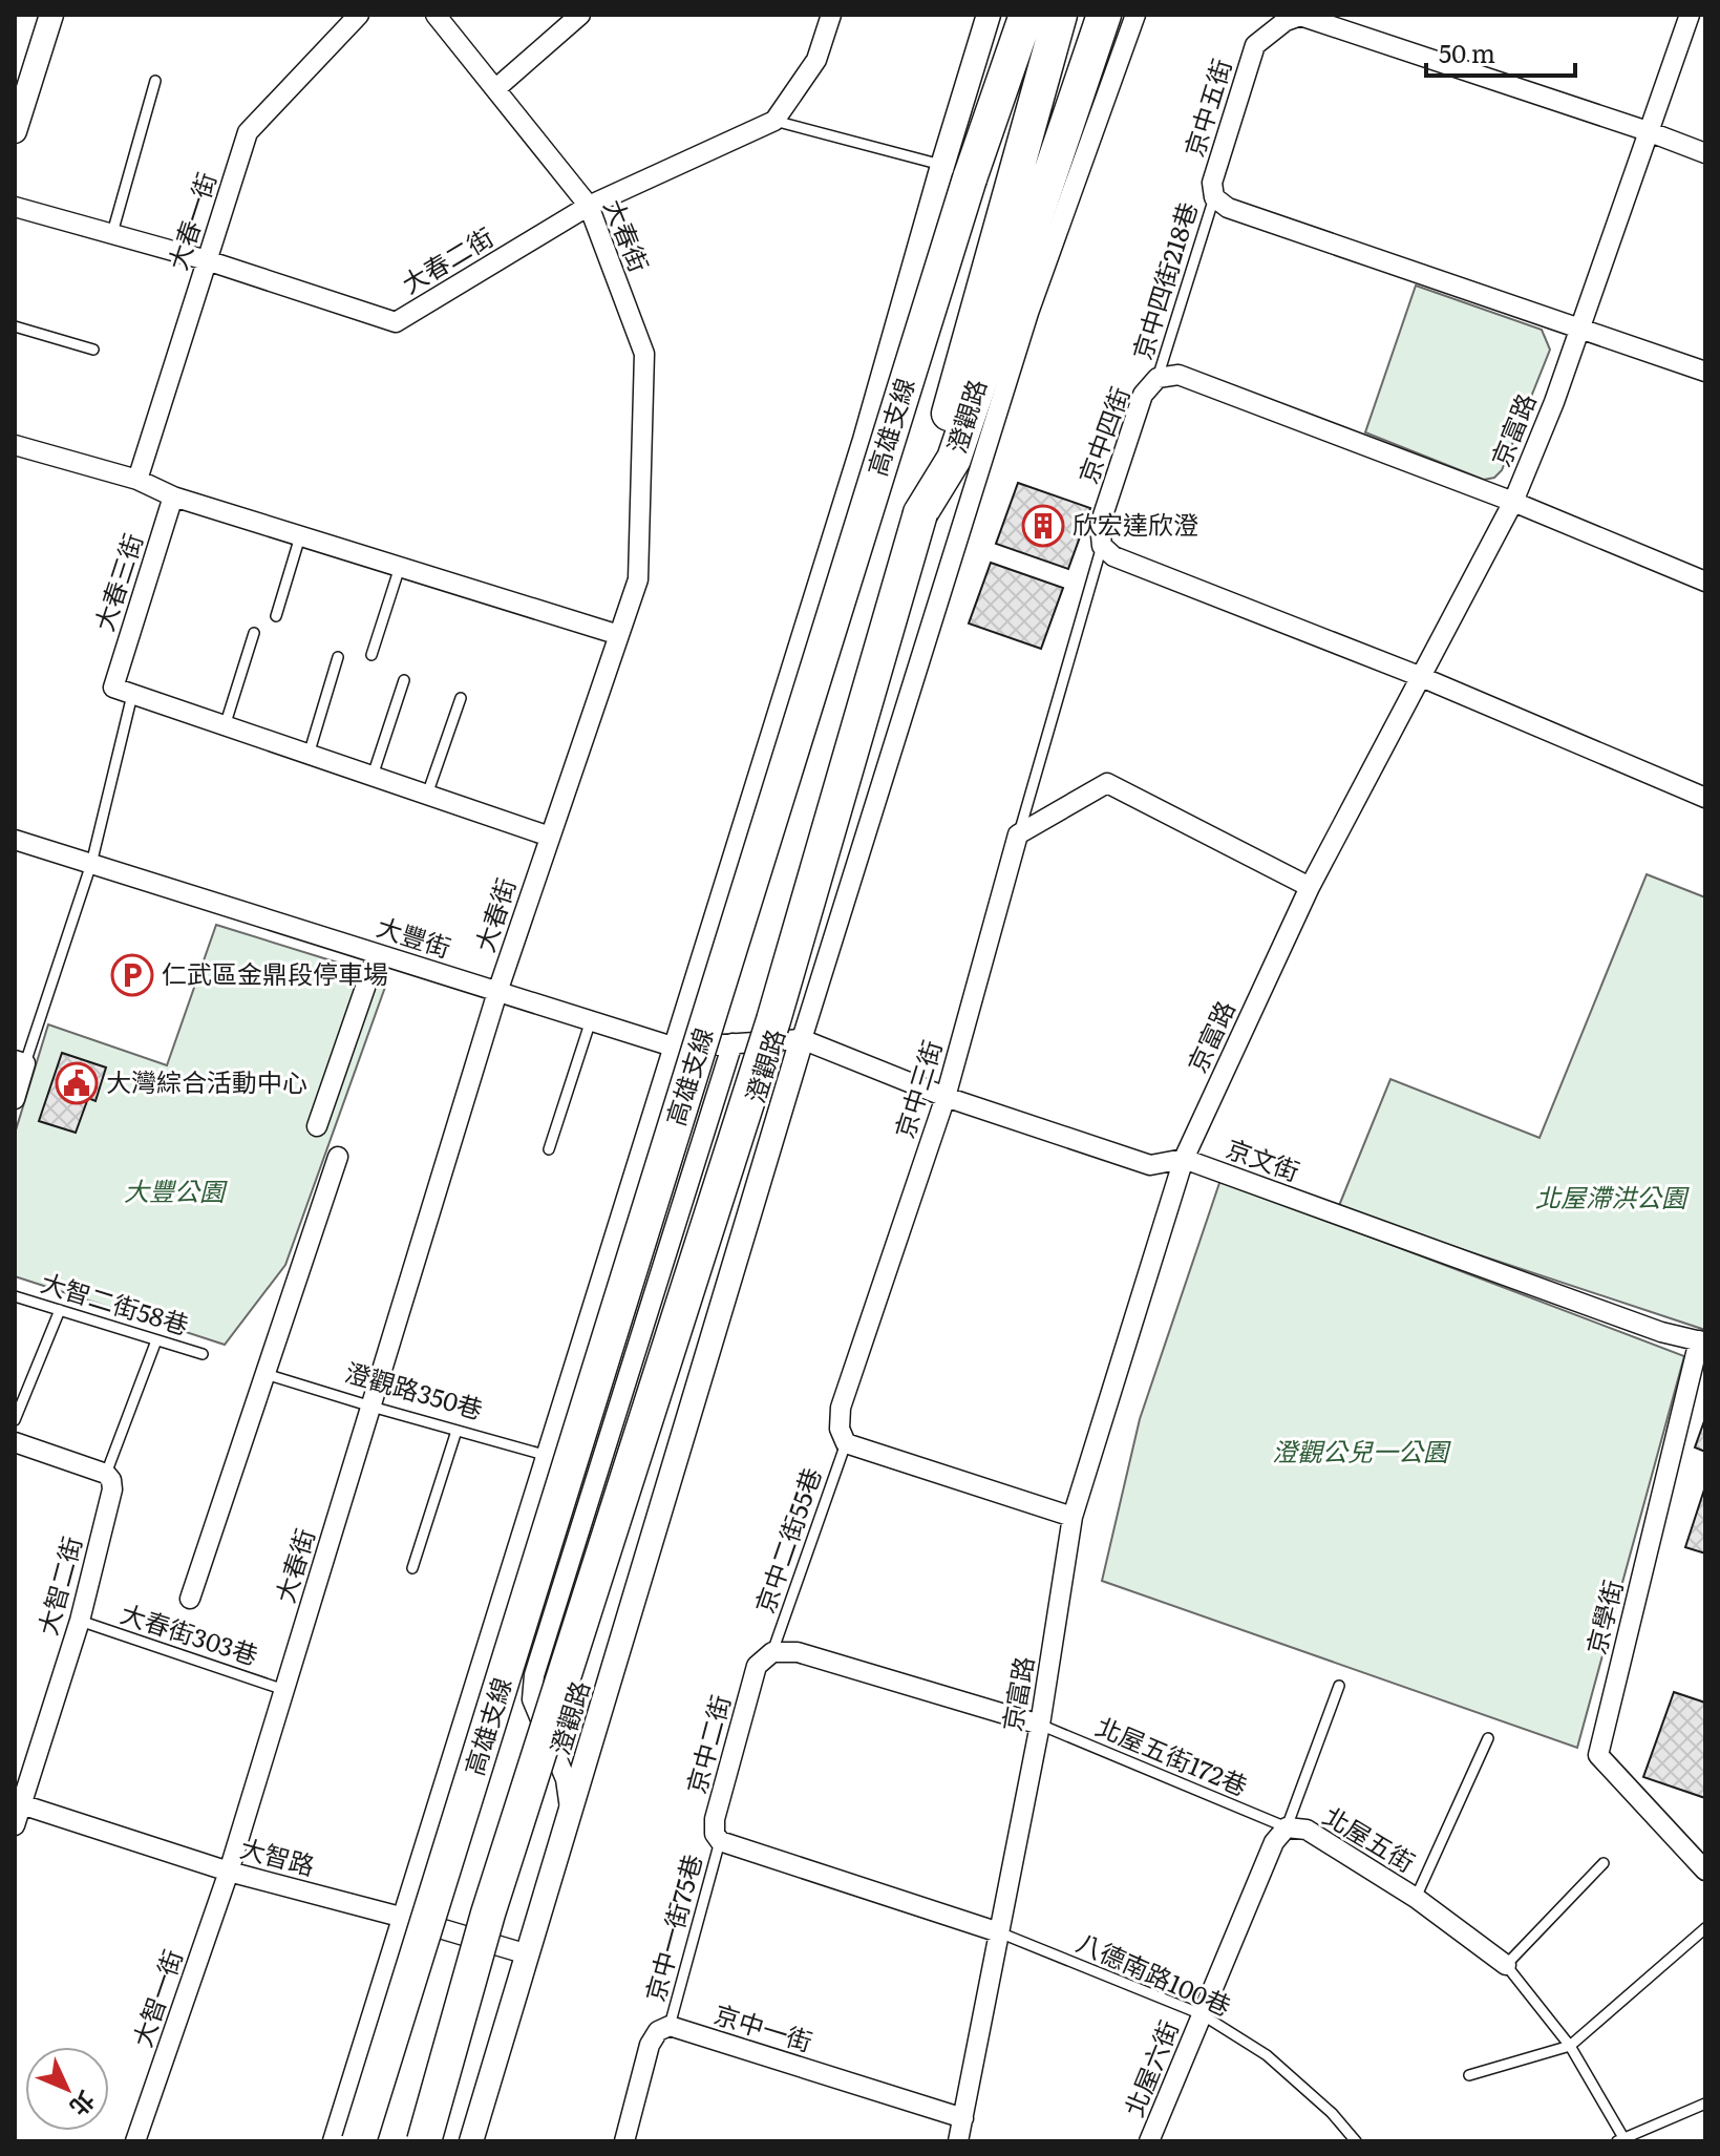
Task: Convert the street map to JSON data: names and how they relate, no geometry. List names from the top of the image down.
{
  "streets": {
    "highway": ["高雄支線"],
    "street": [
      "京中五街",
      "大春一街",
      "大春街",
      "大春二街",
      "澄觀路",
      "京富路",
      "京中四街",
      "大春三街",
      "大豐街",
      "京中三街",
      "京文街",
      "大智二街",
      "京學街",
      "京中二街",
      "北屋五街",
      "大智路",
      "大智一街",
      "京中一街",
      "北屋六街"
    ],
    "lane": [
      "京中四街218巷",
      "大智二街58巷",
      "澄觀路350巷",
      "京中二街55巷",
      "大春街303巷",
      "北屋五街172巷",
      "京中一街75巷",
      "八德南路100巷"
    ]
  },
  "crossings": [
    ["京中五街", "京中四街218巷"],
    ["京中五街", "京富路"],
    ["大春一街", "大春二街"],
    ["大春街", "大春二街"],
    ["大春街", "大豐街"],
    ["大春街", "澄觀路350巷"],
    ["大春街", "大春街303巷"],
    ["大春街", "大智路"],
    ["大春街", "大智一街"],
    ["京中四街218巷", "京中四街"],
    ["澄觀路", "大豐街"],
    ["澄觀路", "京文街"],
    ["澄觀路", "大智路"],
    ["京富路", "京中四街"],
    ["京富路", "京文街"],
    ["京富路", "北屋五街172巷"],
    ["京富路", "八德南路100巷"],
    ["京富路", "京中一街"],
    ["大豐街", "京文街"],
    ["京中三街", "京文街"],
    ["京中三街", "京中二街55巷"],
    ["京文街", "京學街"],
    ["京中二街55巷", "京中二街"],
    ["大智二街", "大春街303巷"],
    ["大智二街", "大智路"],
    ["京中二街", "京中一街75巷"],
    ["北屋五街172巷", "北屋五街"],
    ["北屋五街", "八德南路100巷"],
    ["北屋五街", "北屋六街"],
    ["大智路", "大智一街"],
    ["京中一街75巷", "京中一街"],
    ["八德南路100巷", "北屋六街"]
  ],
  "parks": ["大豐公園", "北屋滯洪公園", "澄觀公兒一公園"],
  "places": {
    "building": ["欣宏達欣澄"],
    "parking": ["仁武區金鼎段停車場"],
    "public building": ["大灣綜合活動中心"]
  },
  "scale_bar": "50 m",
  "north": "bottom right"
}
